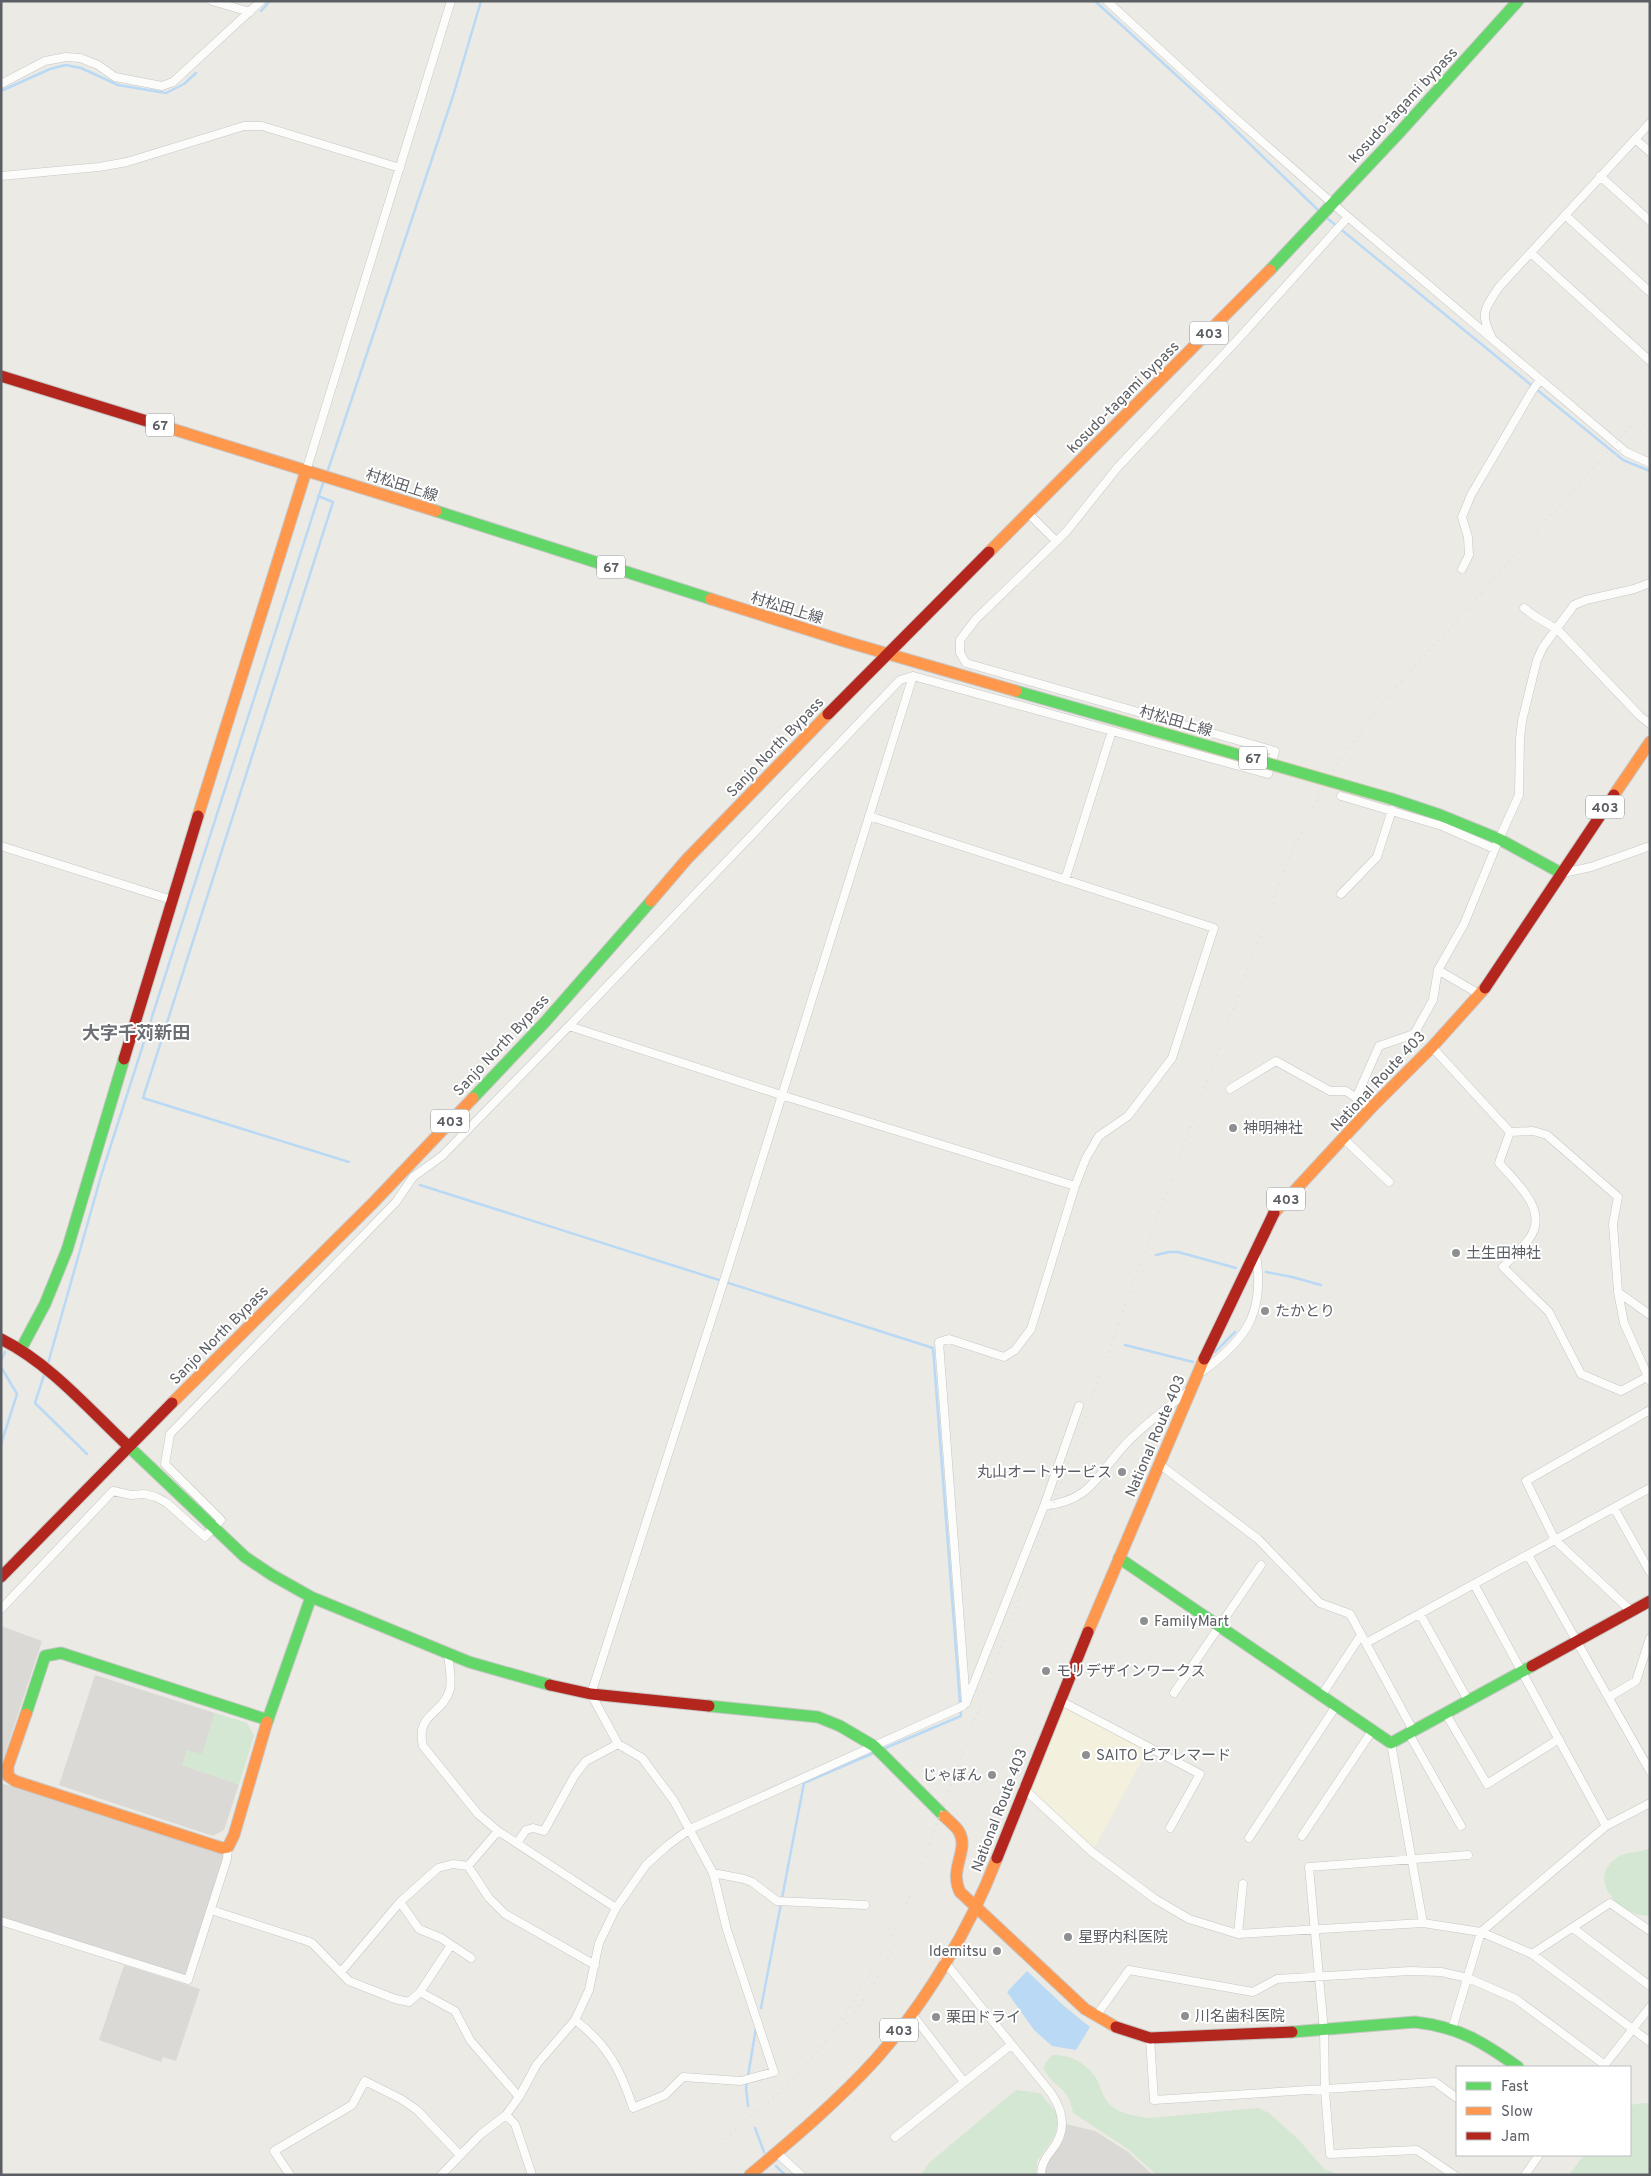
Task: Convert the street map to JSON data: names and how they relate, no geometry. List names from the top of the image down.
{
  "streets": {
    "main road": [
      "kosudo-tagami bypass",
      "403",
      "67",
      "村松田上線",
      "Sanjo North Bypass",
      "National Route 403"
    ]
  },
  "crossings": [
    ["kosudo-tagami bypass", "村松田上線"],
    ["kosudo-tagami bypass", "Sanjo North Bypass"],
    ["村松田上線", "Sanjo North Bypass"],
    ["村松田上線", "National Route 403"]
  ],
  "districts": ["大字千苅新田"],
  "places": [
    "神明神社",
    "土生田神社",
    "たかとり",
    "丸山オートサービス",
    "FamilyMart",
    "モリデザインワークス",
    "SAITO ピアレマード",
    "じゃぼん",
    "星野内科医院",
    "Idemitsu",
    "川名歯科医院",
    "栗田ドライ"
  ],
  "legend": ["Fast", "Slow", "Jam"]
}
